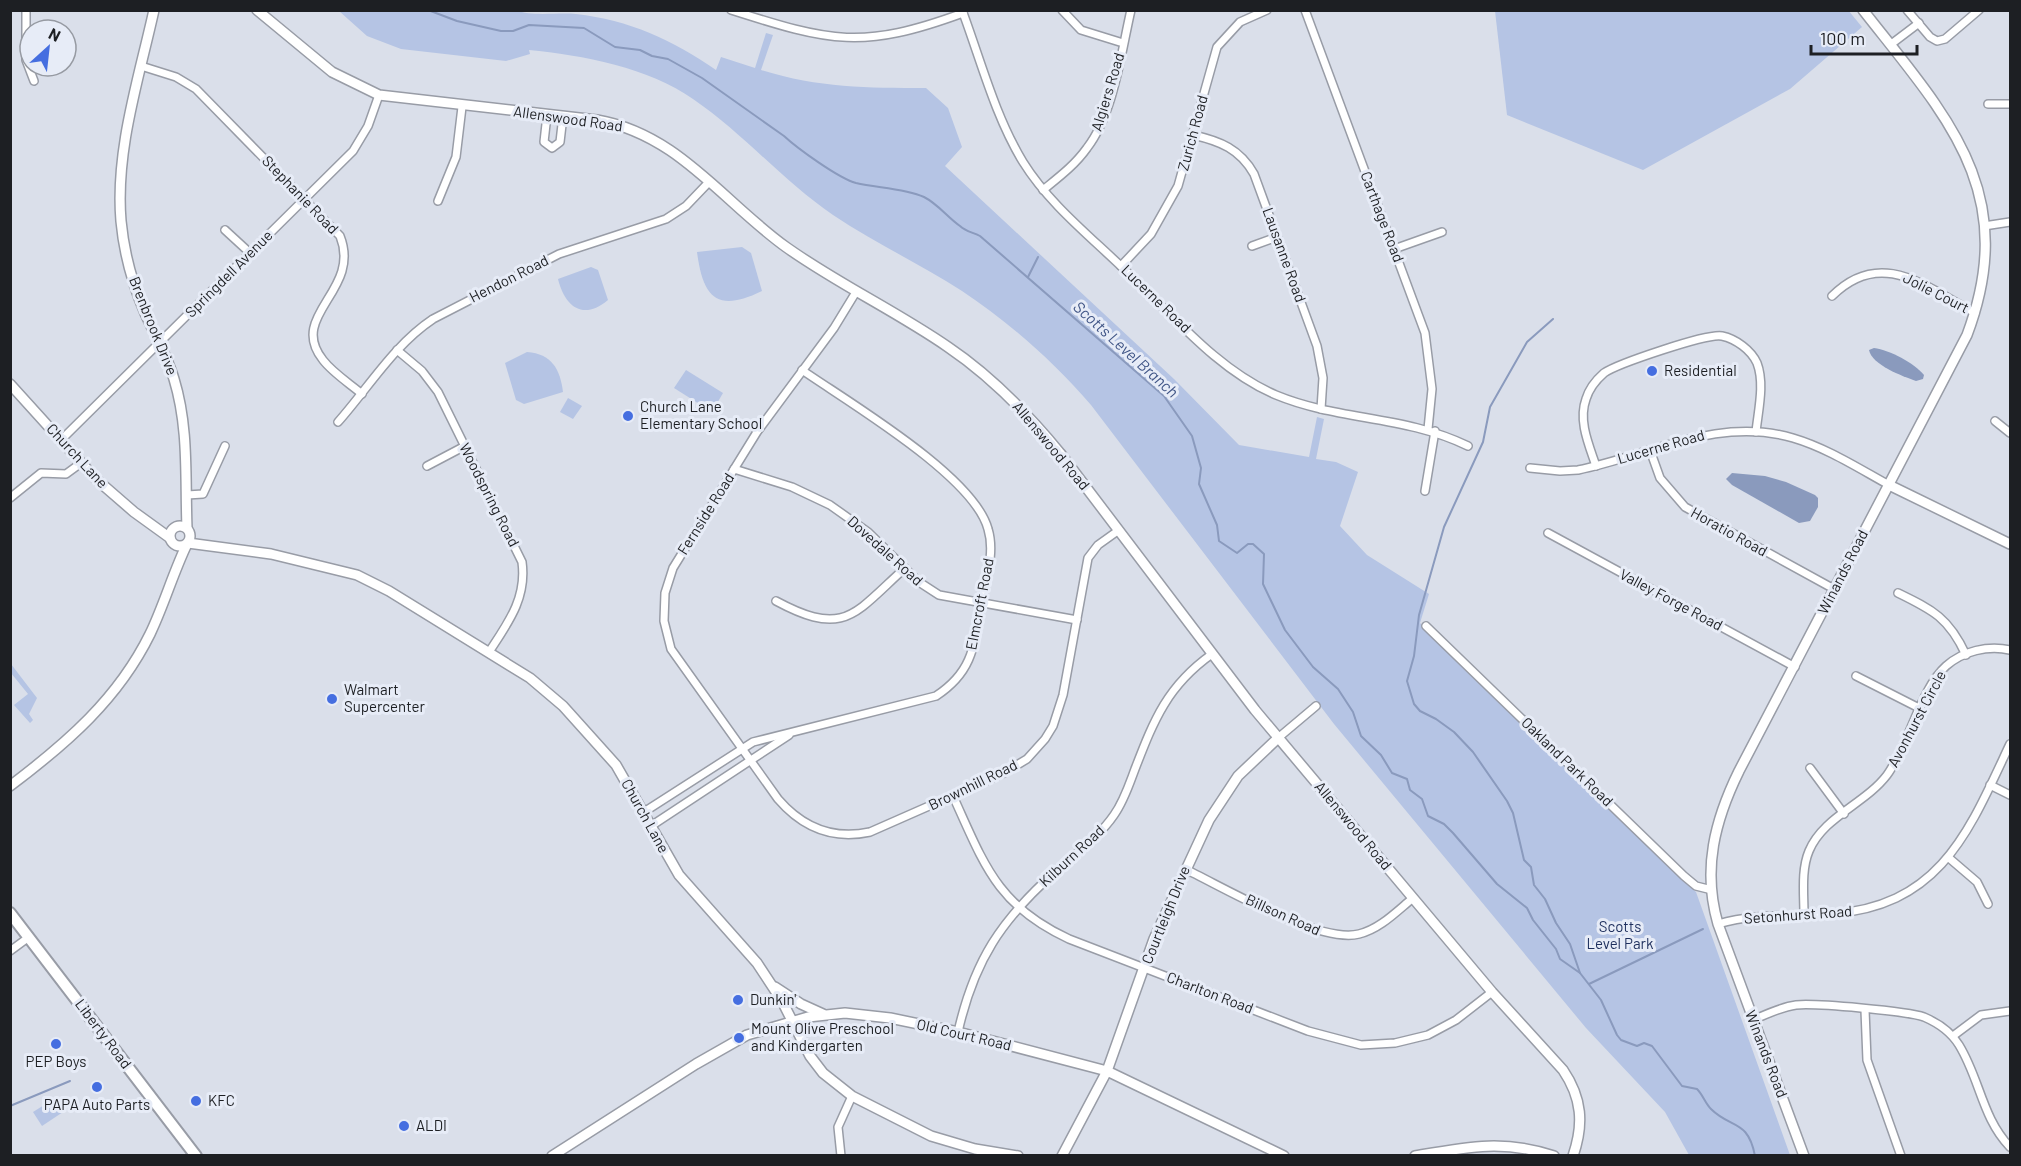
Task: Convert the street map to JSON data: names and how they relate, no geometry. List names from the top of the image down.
{
  "streets": {
    "main road": ["Liberty Road"],
    "street": [
      "Algiers Road",
      "Allenswood Road",
      "Zurich Road",
      "Stephanie Road",
      "Carthage Road",
      "Lausanne Road",
      "Springdell Avenue",
      "Hendon Road",
      "Jolie Court",
      "Lucerne Road",
      "Brenbrook Drive",
      "Church Lane",
      "Woodspring Road",
      "Fernside Road",
      "Horatio Road",
      "Dovedale Road",
      "Winands Road",
      "Valley Forge Road",
      "Elmcroft Road",
      "Avonhurst Circle",
      "Oakland Park Road",
      "Brownhill Road",
      "Kilburn Road",
      "Courtleigh Drive",
      "Billson Road",
      "Setonhurst Road",
      "Charlton Road",
      "Old Court Road"
    ]
  },
  "crossings": [
    ["Algiers Road", "Lucerne Road"],
    ["Allenswood Road", "Springdell Avenue"],
    ["Allenswood Road", "Hendon Road"],
    ["Allenswood Road", "Fernside Road"],
    ["Allenswood Road", "Brownhill Road"],
    ["Allenswood Road", "Kilburn Road"],
    ["Allenswood Road", "Courtleigh Drive"],
    ["Allenswood Road", "Billson Road"],
    ["Allenswood Road", "Charlton Road"],
    ["Zurich Road", "Lausanne Road"],
    ["Zurich Road", "Lucerne Road"],
    ["Stephanie Road", "Springdell Avenue"],
    ["Stephanie Road", "Hendon Road"],
    ["Stephanie Road", "Brenbrook Drive"],
    ["Carthage Road", "Lucerne Road"],
    ["Lausanne Road", "Lucerne Road"],
    ["Springdell Avenue", "Brenbrook Drive"],
    ["Springdell Avenue", "Church Lane"],
    ["Hendon Road", "Woodspring Road"],
    ["Jolie Court", "Winands Road"],
    ["Lucerne Road", "Horatio Road"],
    ["Lucerne Road", "Winands Road"],
    ["Brenbrook Drive", "Church Lane"],
    ["Church Lane", "Woodspring Road"],
    ["Church Lane", "Elmcroft Road"],
    ["Church Lane", "Old Court Road"],
    ["Fernside Road", "Dovedale Road"],
    ["Fernside Road", "Elmcroft Road"],
    ["Fernside Road", "Brownhill Road"],
    ["Horatio Road", "Winands Road"],
    ["Dovedale Road", "Elmcroft Road"],
    ["Dovedale Road", "Brownhill Road"],
    ["Winands Road", "Valley Forge Road"],
    ["Winands Road", "Oakland Park Road"],
    ["Winands Road", "Setonhurst Road"],
    ["Elmcroft Road", "Brownhill Road"],
    ["Avonhurst Circle", "Setonhurst Road"],
    ["Brownhill Road", "Charlton Road"],
    ["Kilburn Road", "Charlton Road"],
    ["Kilburn Road", "Old Court Road"],
    ["Courtleigh Drive", "Billson Road"],
    ["Courtleigh Drive", "Charlton Road"],
    ["Courtleigh Drive", "Old Court Road"]
  ],
  "water": ["Scotts Level Branch"],
  "parks": ["Scotts Level Park"],
  "places": [
    "Residential",
    "Church Lane Elementary School",
    "Walmart Supercenter",
    "Dunkin'",
    "Mount Olive Preschool and Kindergarten",
    "PEP Boys",
    "PAPA Auto Parts",
    "KFC",
    "ALDI"
  ],
  "scale_bar": "100 m",
  "north": "top right"
}
